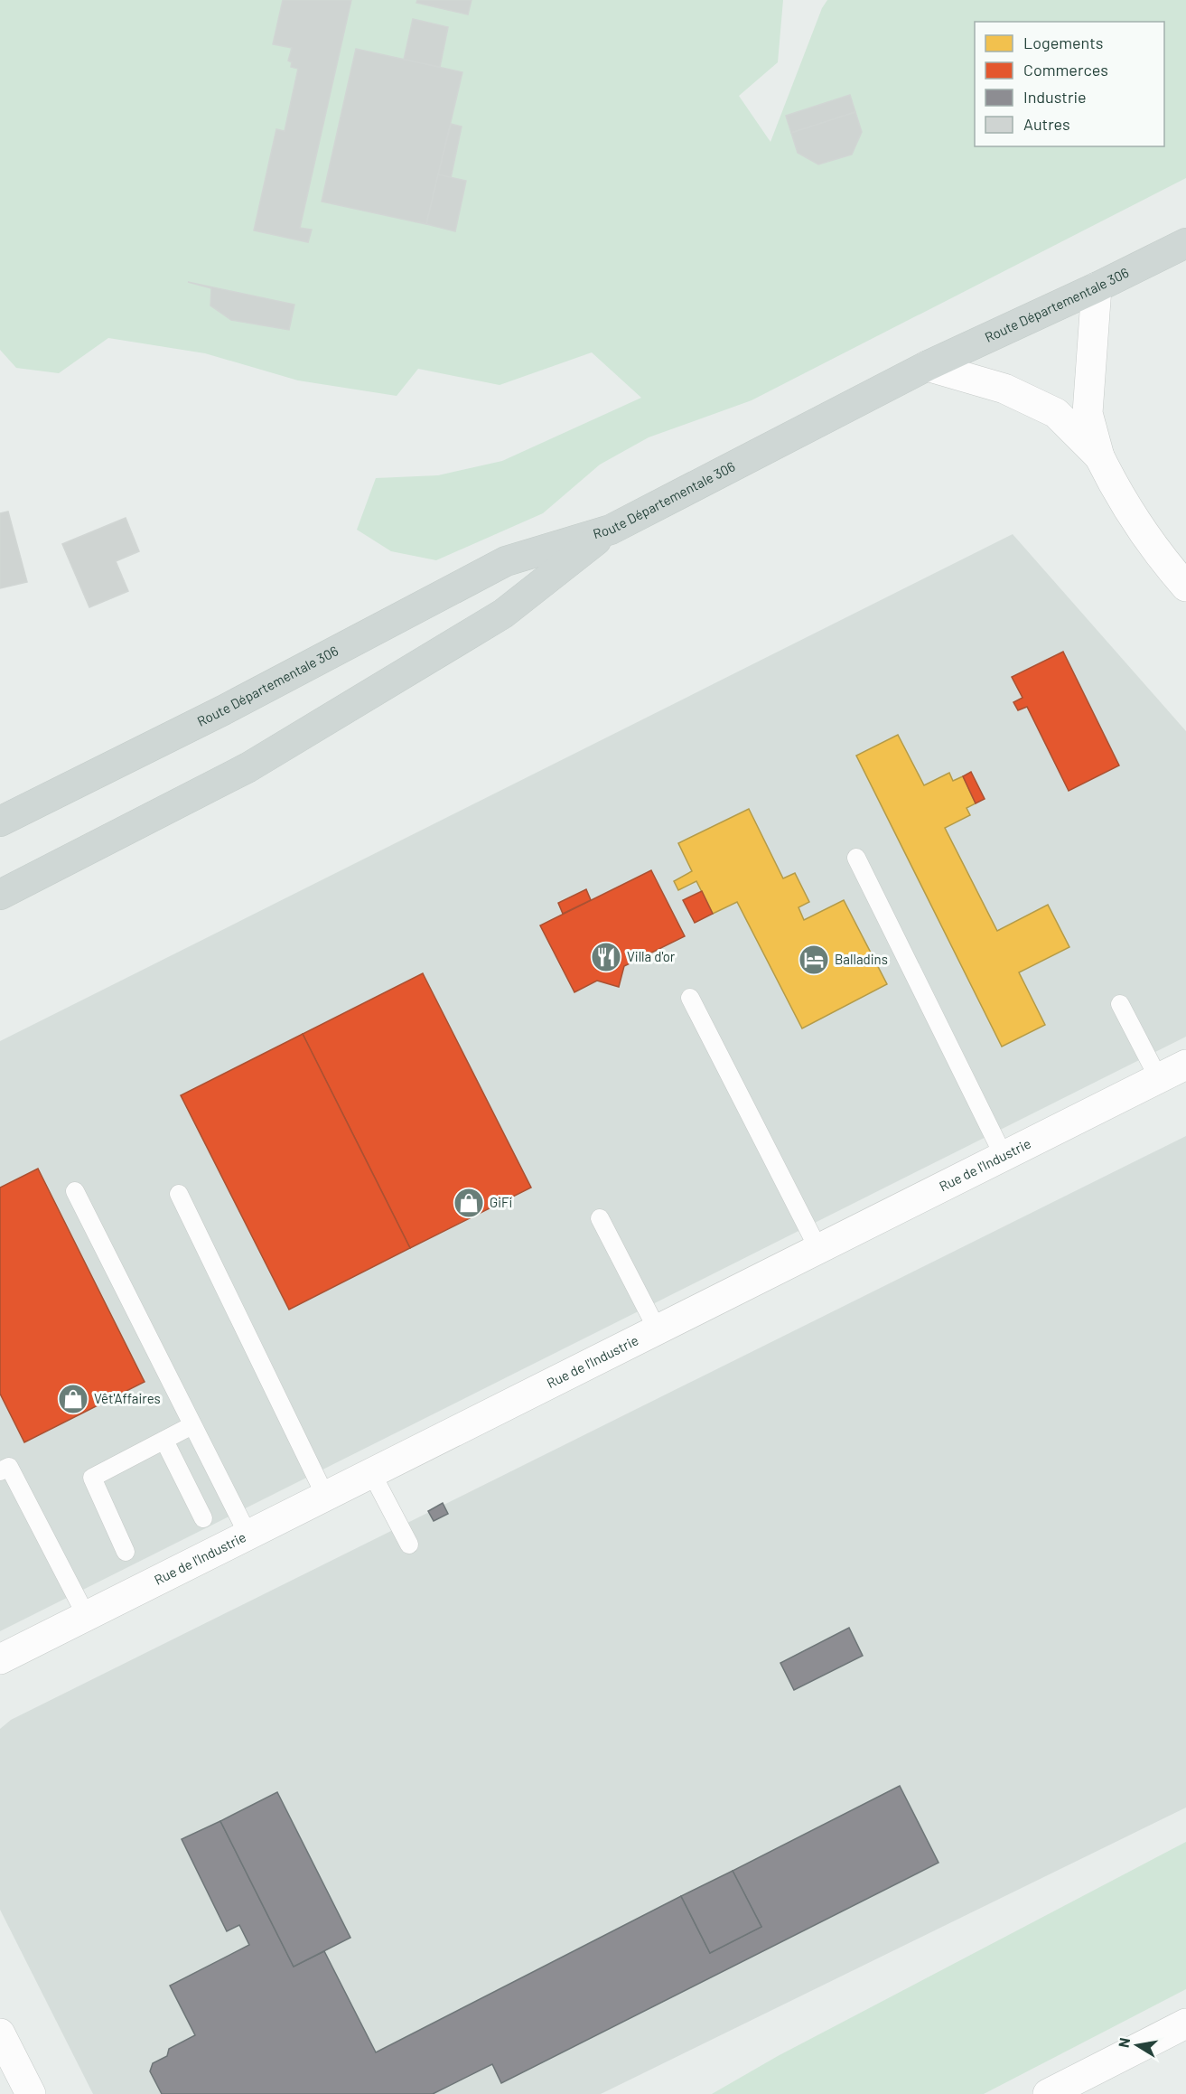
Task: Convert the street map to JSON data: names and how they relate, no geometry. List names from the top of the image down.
{
  "streets": {
    "main road": ["Route Départementale 306"],
    "street": ["Rue de l'Industrie"]
  },
  "places": {
    "restaurant": ["Villa d'or"],
    "hotel": ["Balladins"],
    "shop": ["GiFi", "Vêt'Affaires"]
  },
  "legend": [
    "Logements",
    "Commerces",
    "Industrie",
    "Autres"
  ],
  "north": "left"
}
